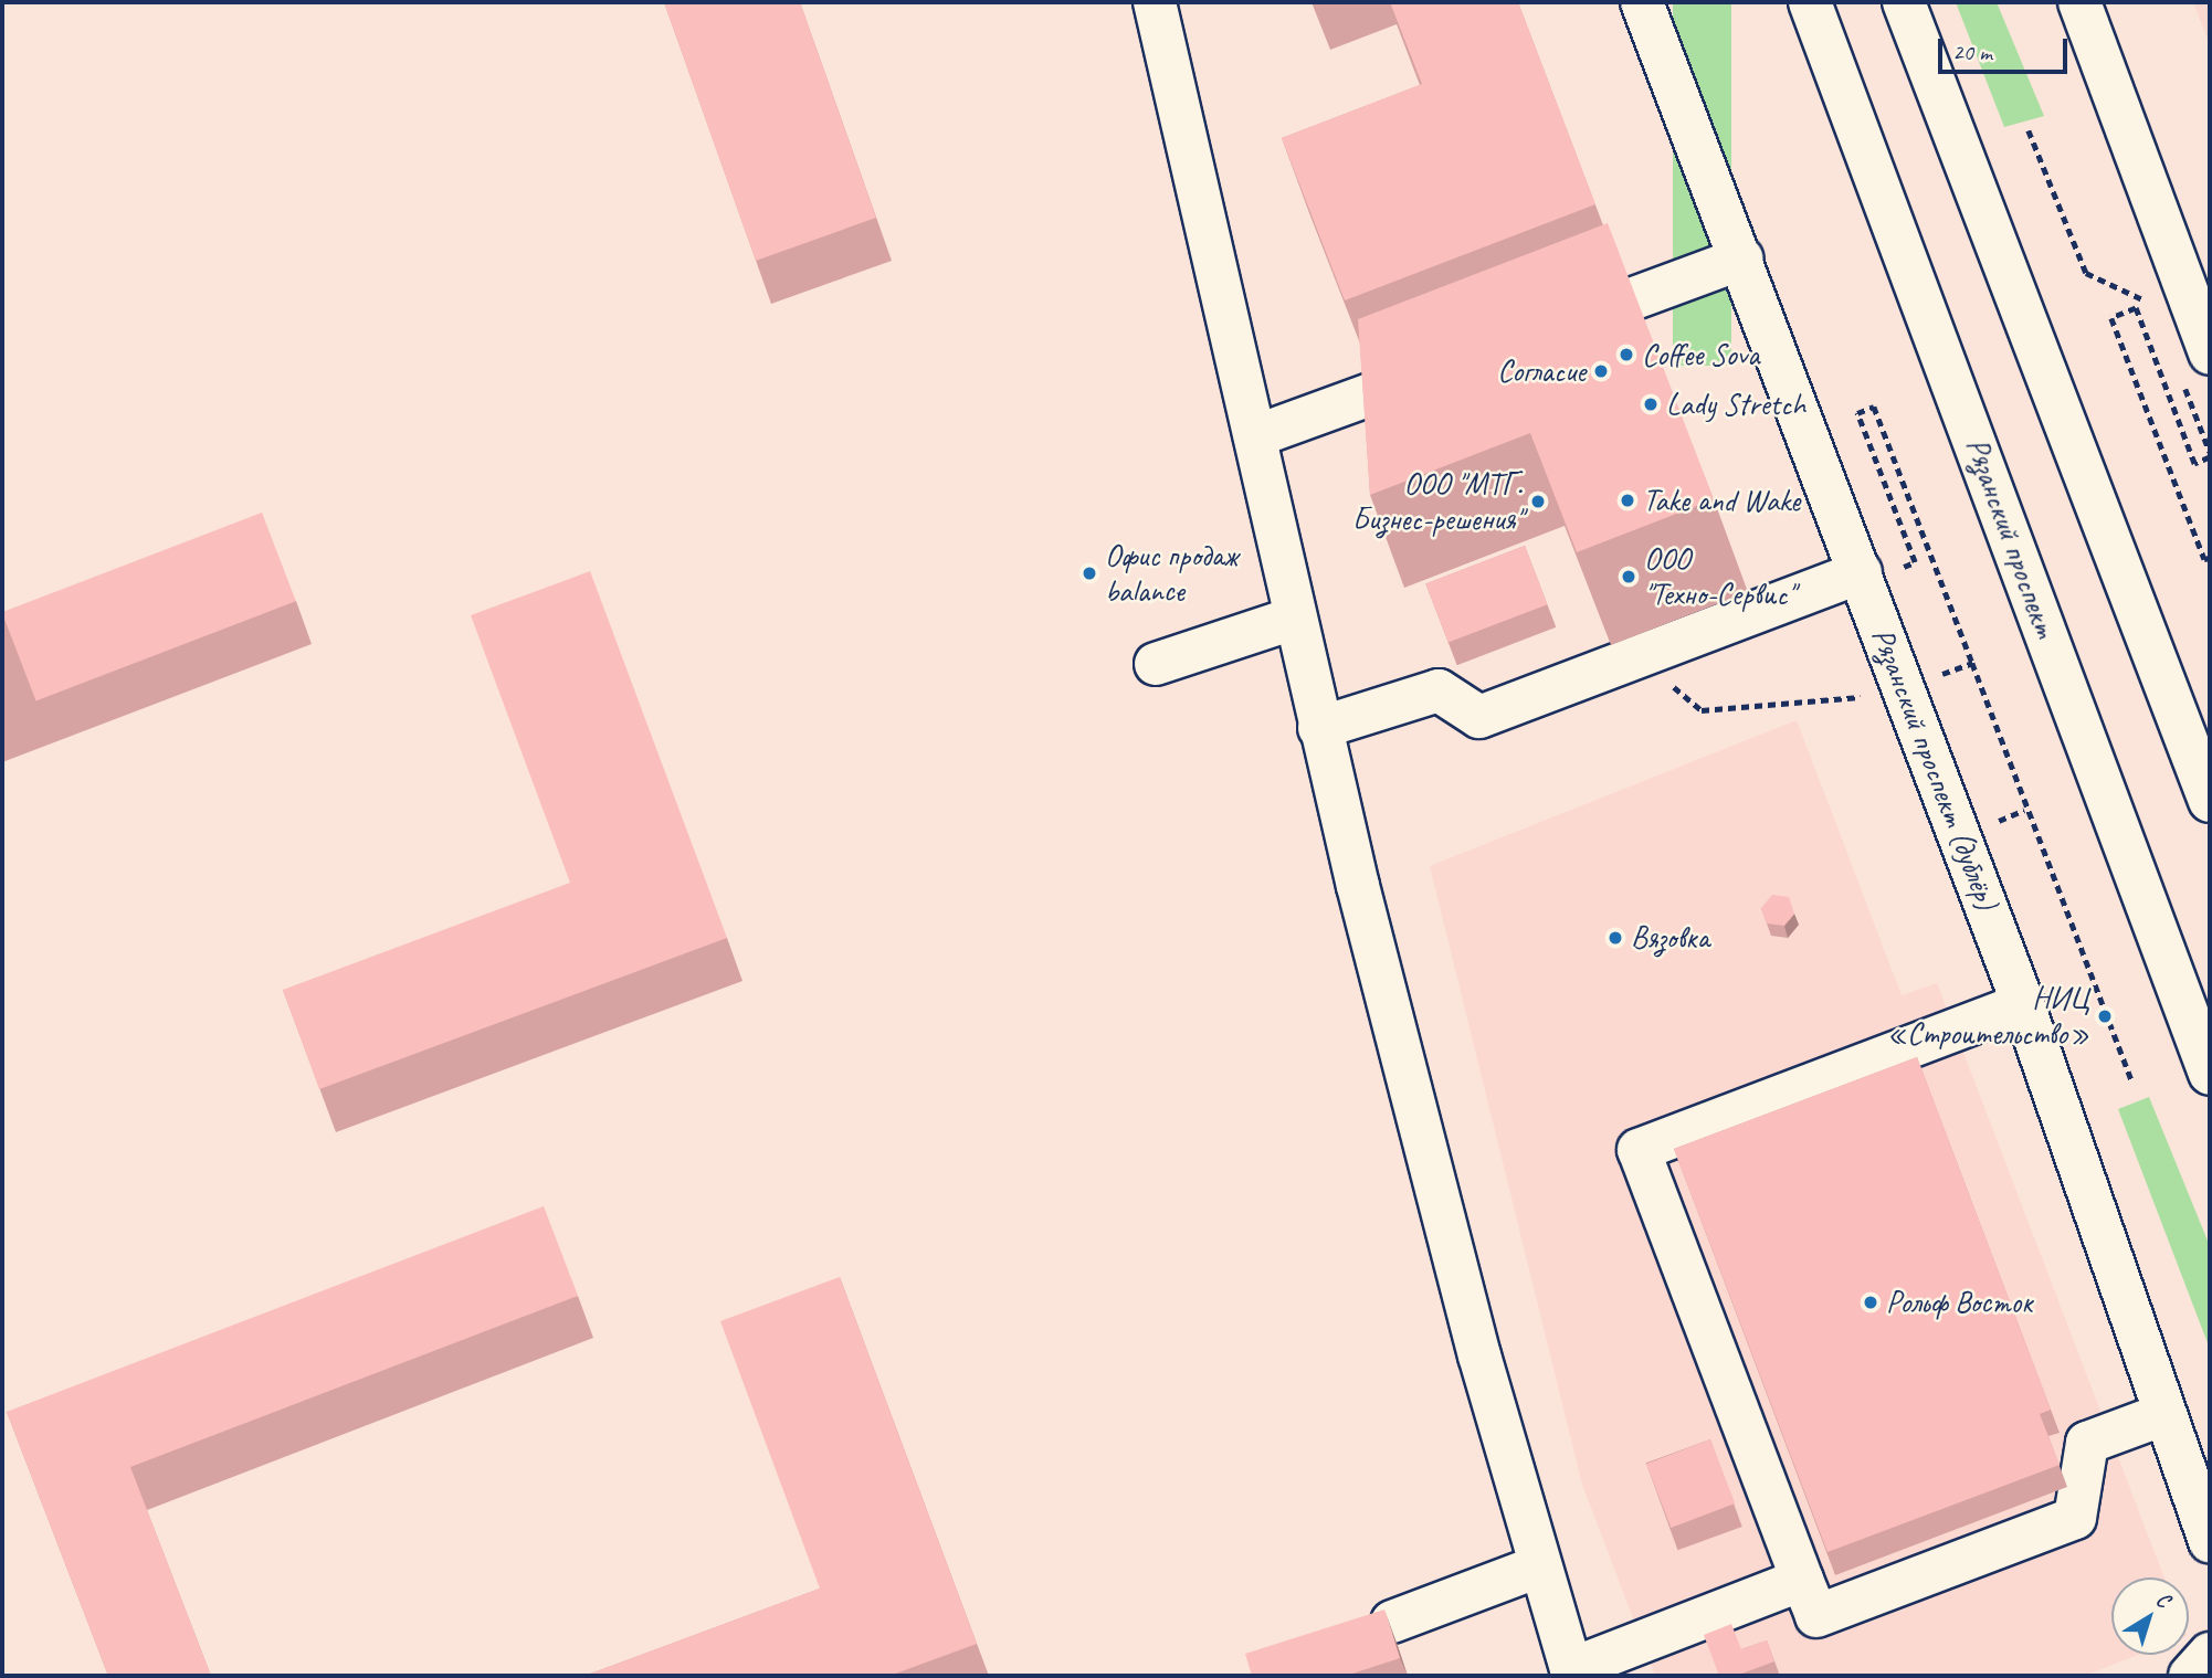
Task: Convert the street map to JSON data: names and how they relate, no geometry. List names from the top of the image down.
{
  "streets": {
    "street": ["Рязанский проспект", "Рязанский проспект (дублёр)"]
  },
  "places": [
    "Coffee Sova",
    "Согласие",
    "Lady Stretch",
    "Take and Wake",
    "ООО \"МТГ. Бизнес-решения\"",
    "Офис продаж balance",
    "ООО \"Техно-Сервис\"",
    "Вязовка",
    "НИЦ «Строительство»",
    "Рольф Восток"
  ],
  "scale_bar": "20 m",
  "north": "top right"
}
